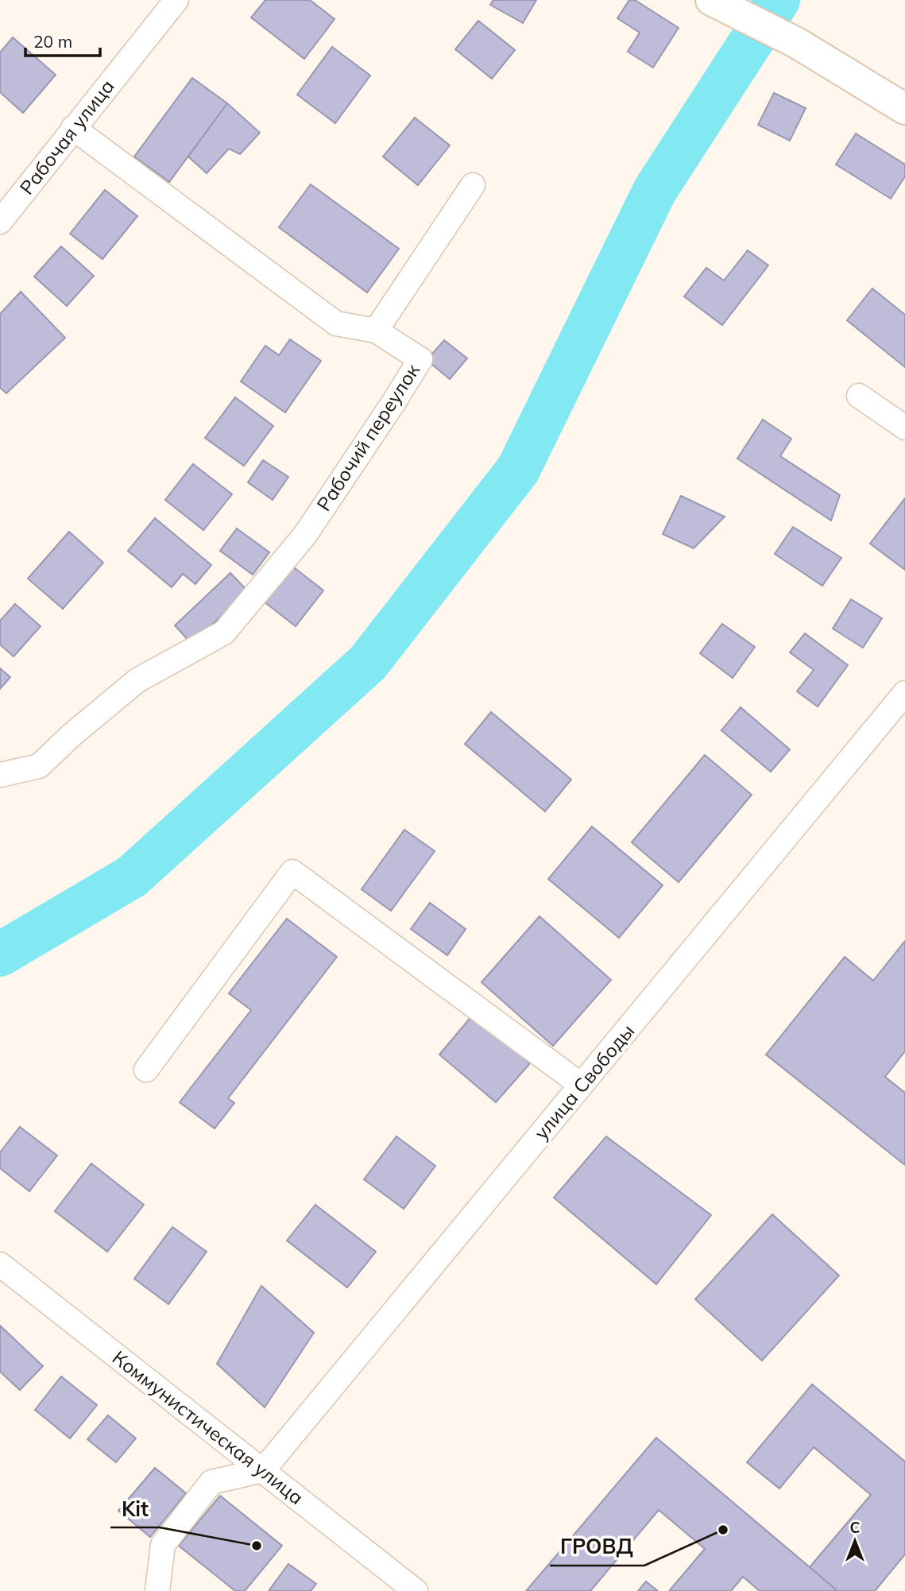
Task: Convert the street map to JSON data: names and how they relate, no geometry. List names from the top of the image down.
{
  "streets": {
    "street": [
      "Рабочая улица",
      "Рабочий переулок",
      "улица Свободы",
      "Коммунистическая улица"
    ]
  },
  "crossings": [
    ["Рабочая улица", "Рабочий переулок"],
    ["улица Свободы", "Коммунистическая улица"]
  ],
  "places": ["ГРОВД", "Kit"],
  "scale_bar": "20 m",
  "north": "top"
}
